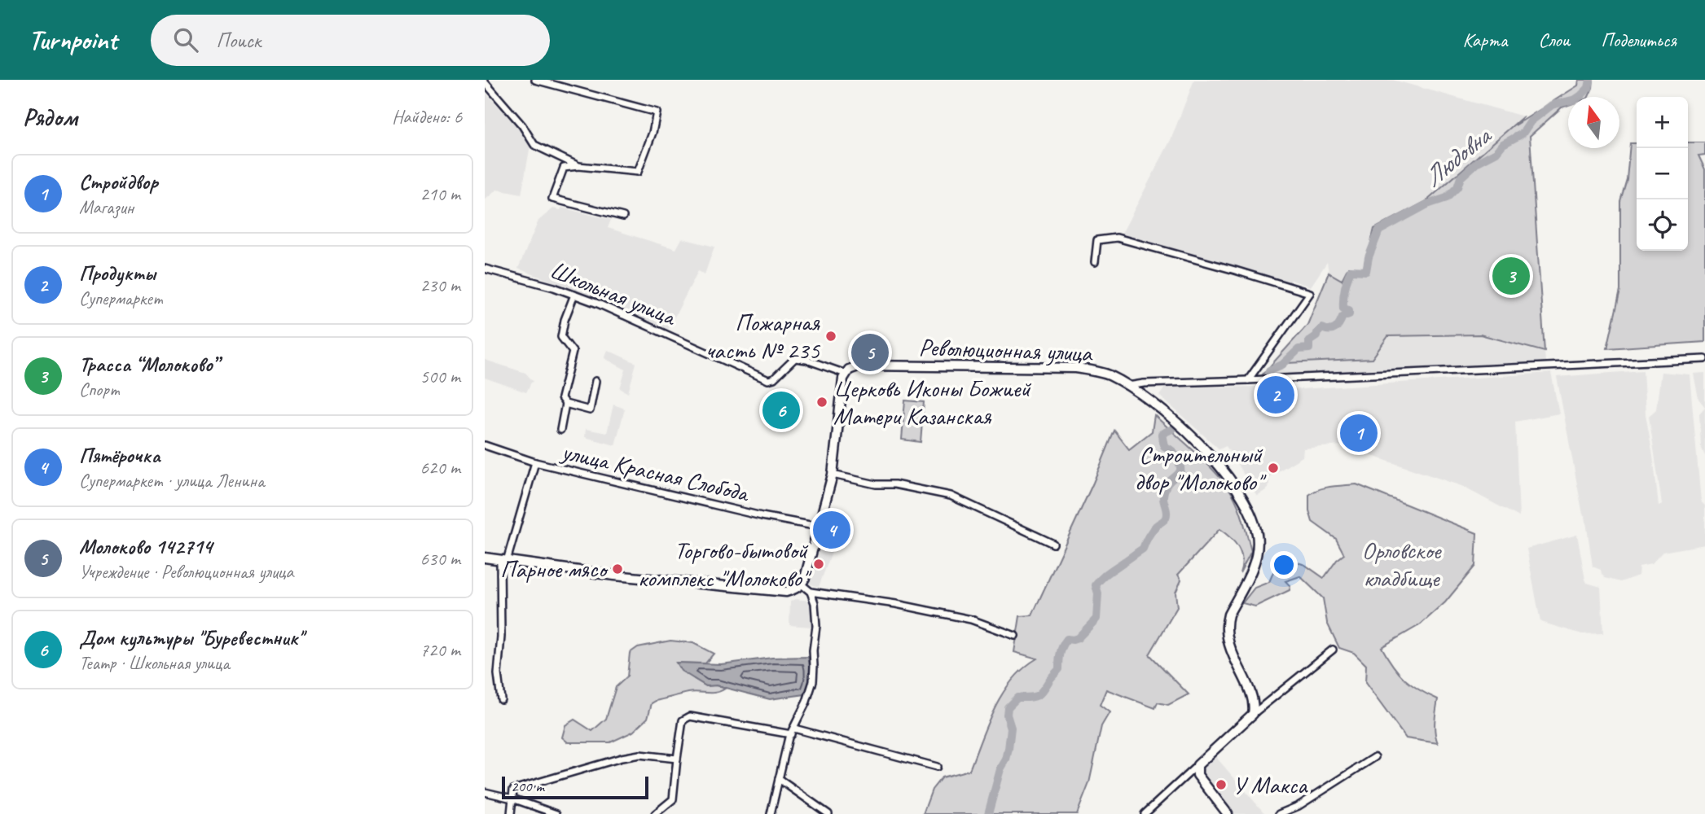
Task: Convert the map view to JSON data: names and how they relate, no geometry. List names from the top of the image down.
{
  "streets": {
    "main road": ["Революционная улица"],
    "street": ["Школьная улица", "улица Красная Слобода"]
  },
  "crossings": [
    ["Школьная улица", "Революционная улица"]
  ],
  "water": ["Людовна"],
  "parks": ["Орловское кладбище"],
  "places": [
    "Пожарная часть № 235",
    "Церковь Иконы Божией Матери Казанская",
    "Строительный двор \"Молоково\"",
    "Торгово-бытовой комплекс \"Молоково\"",
    "Парное мясо",
    "У Макса"
  ],
  "scale_bar": "200 m",
  "north": "top",
  "page": {
    "header": "Turnpoint",
    "search": "Поиск",
    "nav": ["Карта", "Слои", "Поделиться"],
    "heading": ["Рядом", "Найдено: 6"],
    "map_buttons": ["+", "−"],
    "list": [
      {
        "mark": "1",
        "name": "Стройдвор",
        "note": "Магазин",
        "value": "210 m"
      },
      {
        "mark": "2",
        "name": "Продукты",
        "note": "Супермаркет",
        "value": "230 m"
      },
      {
        "mark": "3",
        "name": "Трасса “Молоково”",
        "note": "Спорт",
        "value": "500 m"
      },
      {
        "mark": "4",
        "name": "Пятёрочка",
        "note": "Супермаркет · улица Ленина",
        "value": "620 m"
      },
      {
        "mark": "5",
        "name": "Молоково 142714",
        "note": "Учреждение · Революционная улица",
        "value": "630 m"
      },
      {
        "mark": "6",
        "name": "Дом культуры \"Буревестник\"",
        "note": "Театр · Школьная улица",
        "value": "720 m"
      }
    ],
    "pins": [
      "3",
      "5",
      "2",
      "6",
      "1",
      "4"
    ],
    "scale": "200 m"
  }
}
